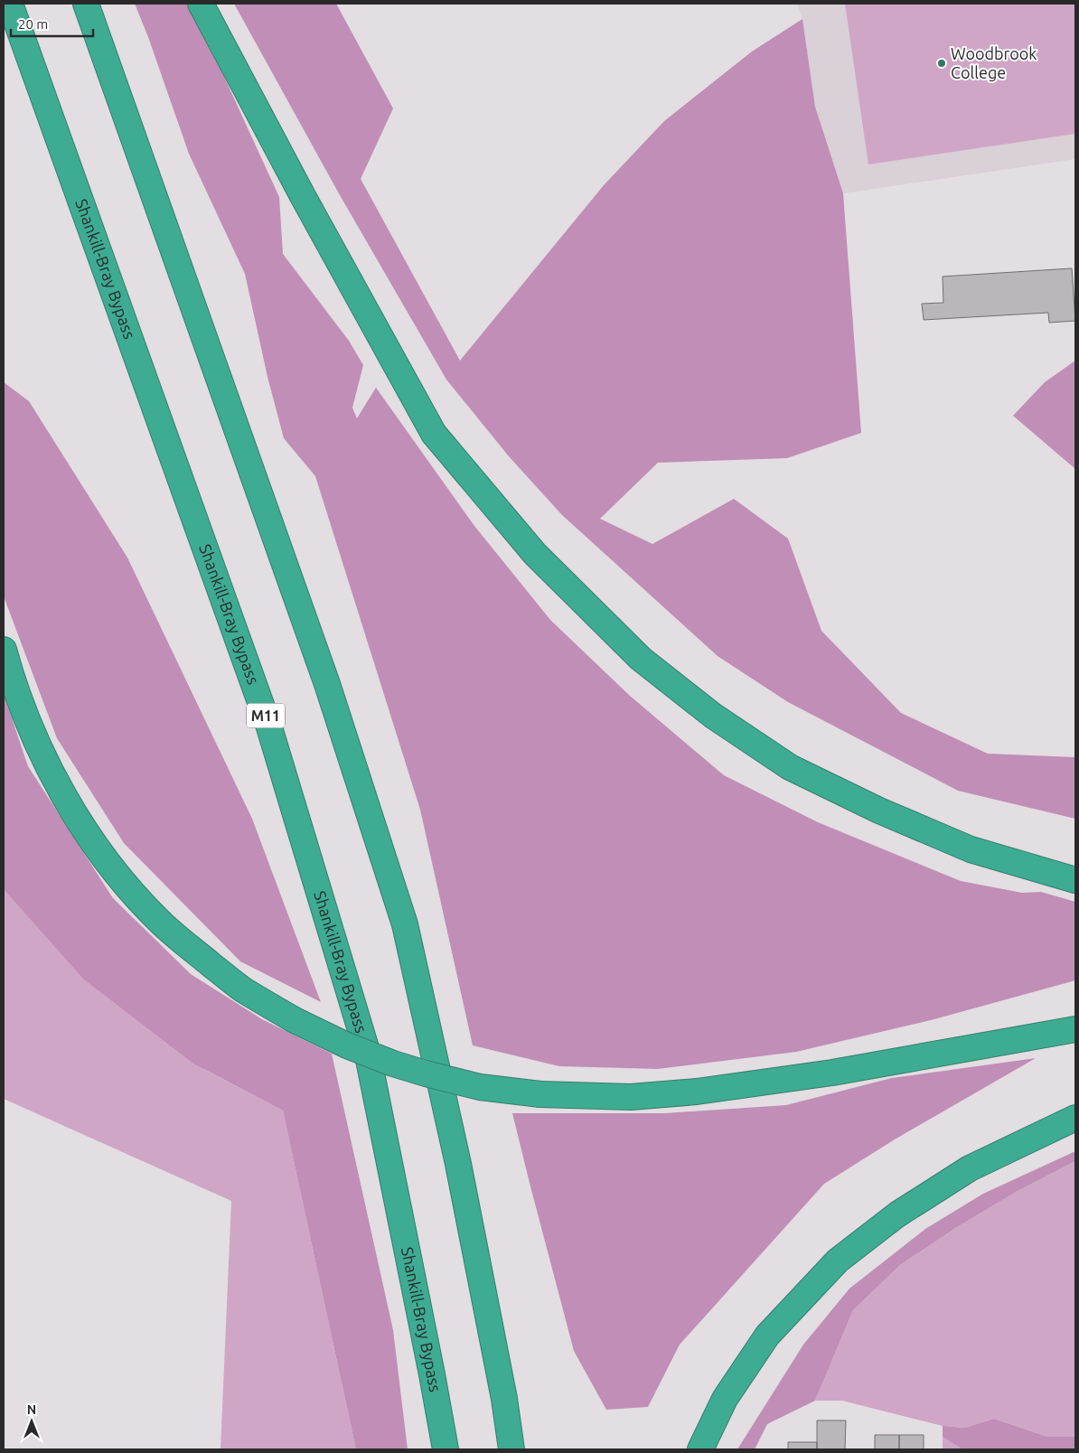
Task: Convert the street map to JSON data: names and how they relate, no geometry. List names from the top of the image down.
{
  "streets": {
    "highway": ["Shankill-Bray Bypass", "M11"]
  },
  "places": ["Woodbrook College"],
  "scale_bar": "20 m",
  "north": "top"
}
